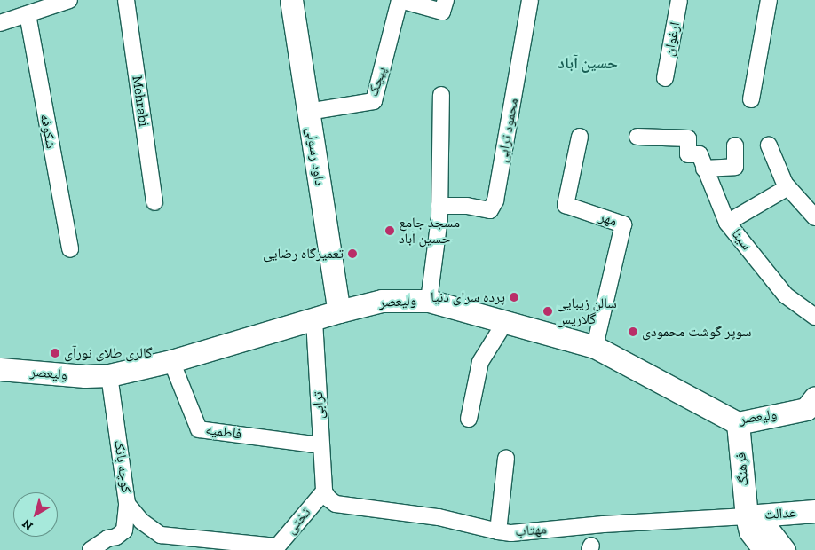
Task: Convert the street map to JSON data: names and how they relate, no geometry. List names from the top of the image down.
{
  "streets": {
    "street": [
      "ارغوان",
      "پیچک",
      "Mehrabi",
      "محمود ترابی",
      "شکوفه",
      "داود رسولی",
      "مهر",
      "سینا",
      "ولیعصر",
      "ترابی",
      "فاطمیه",
      "کوچه بانک",
      "فرهنگ",
      "عدالت",
      "تختی",
      "مهتاب"
    ]
  },
  "crossings": [
    ["پیچک", "داود رسولی"],
    ["داود رسولی", "ولیعصر"],
    ["مهر", "ولیعصر"],
    ["ولیعصر", "ترابی"],
    ["ولیعصر", "فاطمیه"],
    ["ولیعصر", "کوچه بانک"],
    ["ولیعصر", "فرهنگ"],
    ["ترابی", "فاطمیه"],
    ["ترابی", "تختی"],
    ["ترابی", "مهتاب"],
    ["کوچه بانک", "تختی"],
    ["فرهنگ", "عدالت"],
    ["فرهنگ", "مهتاب"],
    ["عدالت", "مهتاب"],
    ["تختی", "مهتاب"]
  ],
  "districts": ["حسین آباد"],
  "places": [
    "مسجد جامع حسین آباد",
    "تعمیرگاه رضایی",
    "پرده سرای دنیا",
    "سالن زیبایی گلاریس",
    "سوپر گوشت محمودی",
    "گالری طلای نورآی"
  ],
  "north": "bottom left"
}
